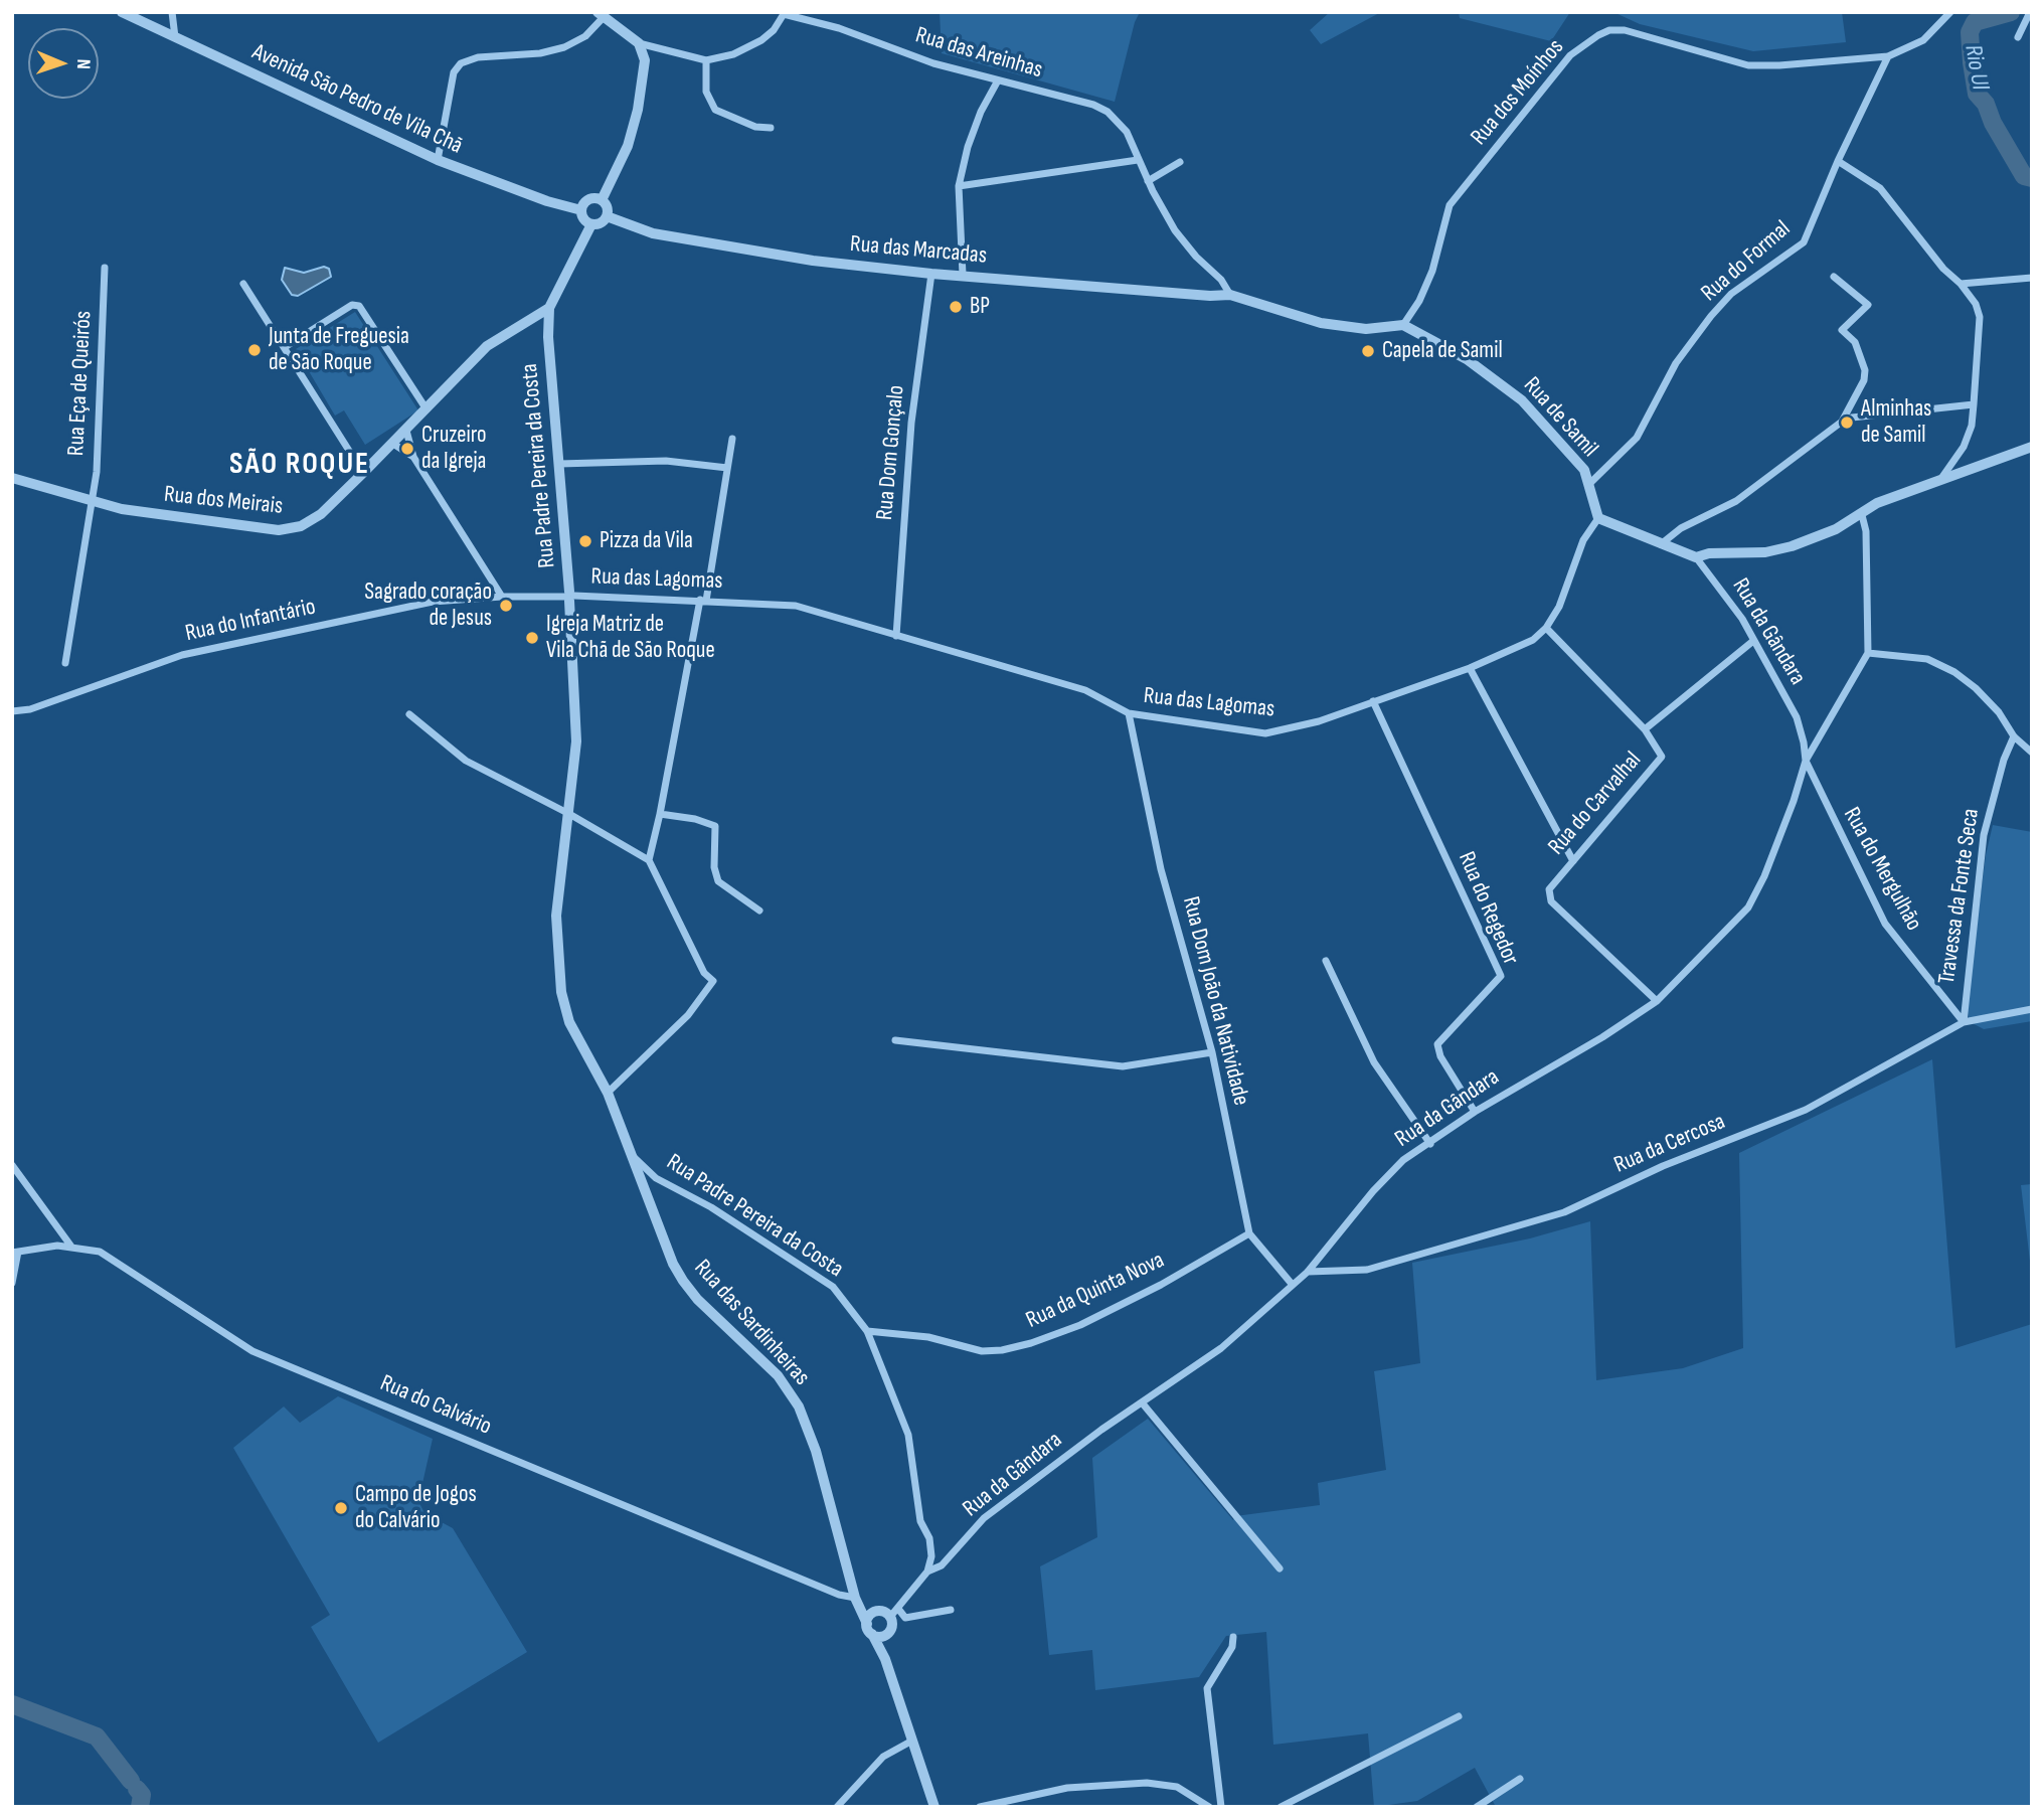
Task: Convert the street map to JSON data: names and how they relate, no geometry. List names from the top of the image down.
{
  "streets": {
    "street": [
      "Rua das Areinhas",
      "Rua dos Moínhos",
      "Avenida São Pedro de Vila Chã",
      "Rua das Marcadas",
      "Rua do Formal",
      "Rua Eça de Queirós",
      "Rua de Samil",
      "Rua Dom Gonçalo",
      "Rua Padre Pereira da Costa",
      "Rua dos Meirais",
      "Rua das Lagomas",
      "Rua do Infantário",
      "Rua da Gândara",
      "Rua do Carvalhal",
      "Rua do Mergulhão",
      "Travessa da Fonte Seca",
      "Rua do Regedor",
      "Rua Dom João da Natividade",
      "Rua da Cercosa",
      "Rua da Quinta Nova",
      "Rua das Sardinheiras",
      "Rua do Calvário"
    ]
  },
  "crossings": [
    ["Rua das Areinhas", "Rua das Marcadas"],
    ["Rua dos Moínhos", "Rua do Formal"],
    ["Rua dos Moínhos", "Rua de Samil"],
    ["Avenida São Pedro de Vila Chã", "Rua das Marcadas"],
    ["Rua das Marcadas", "Rua Dom Gonçalo"],
    ["Rua do Formal", "Rua de Samil"],
    ["Rua Eça de Queirós", "Rua dos Meirais"],
    ["Rua de Samil", "Rua das Lagomas"],
    ["Rua Dom Gonçalo", "Rua das Lagomas"],
    ["Rua Padre Pereira da Costa", "Rua dos Meirais"],
    ["Rua Padre Pereira da Costa", "Rua das Lagomas"],
    ["Rua Padre Pereira da Costa", "Rua da Gândara"],
    ["Rua Padre Pereira da Costa", "Rua da Quinta Nova"],
    ["Rua Padre Pereira da Costa", "Rua das Sardinheiras"],
    ["Rua das Lagomas", "Rua do Infantário"],
    ["Rua das Lagomas", "Rua do Carvalhal"],
    ["Rua das Lagomas", "Rua do Regedor"],
    ["Rua das Lagomas", "Rua Dom João da Natividade"],
    ["Rua da Gândara", "Rua do Carvalhal"],
    ["Rua da Gândara", "Rua do Mergulhão"],
    ["Rua da Gândara", "Rua do Regedor"],
    ["Rua da Gândara", "Rua Dom João da Natividade"],
    ["Rua da Gândara", "Rua da Cercosa"],
    ["Rua do Mergulhão", "Travessa da Fonte Seca"],
    ["Rua do Mergulhão", "Rua da Cercosa"],
    ["Travessa da Fonte Seca", "Rua da Cercosa"],
    ["Rua Dom João da Natividade", "Rua da Quinta Nova"],
    ["Rua das Sardinheiras", "Rua do Calvário"]
  ],
  "districts": ["SÃO ROQUE"],
  "water": ["Rio Ul"],
  "places": [
    "BP",
    "Junta de Freguesia de São Roque",
    "Capela de Samil",
    "Alminhas de Samil",
    "Cruzeiro da Igreja",
    "Pizza da Vila",
    "Sagrado coração de Jesus",
    "Igreja Matriz de Vila Chã de São Roque",
    "Campo de Jogos do Calvário"
  ],
  "north": "right"
}
